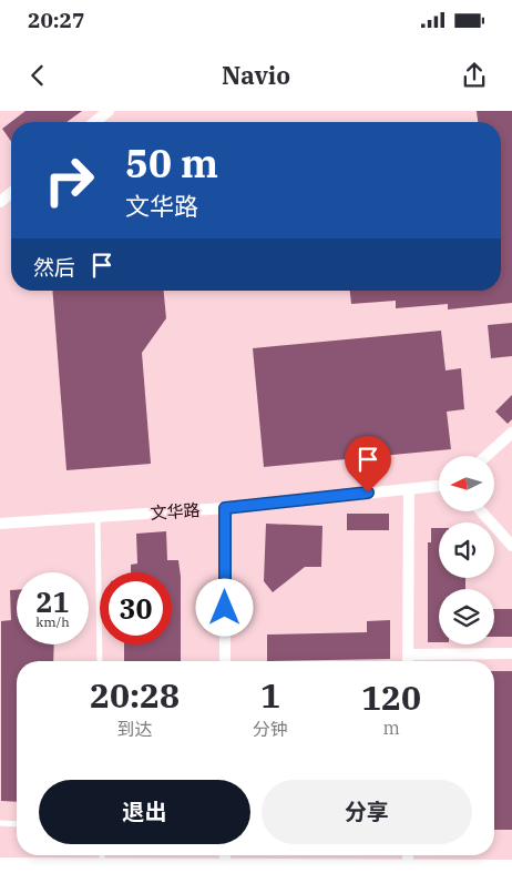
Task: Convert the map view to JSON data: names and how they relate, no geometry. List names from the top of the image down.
{
  "streets": {
    "street": ["文华路"]
  },
  "north": "left",
  "page": {
    "status": "20:27",
    "header": "Navio",
    "turn": ["50 m", "文华路"],
    "then": "然后",
    "speed": "21 km/h",
    "limit": "30",
    "eta": [
      "20:28",
      "到达",
      "1",
      "分钟",
      "120",
      "m"
    ],
    "buttons": ["退出", "分享"]
  }
}
